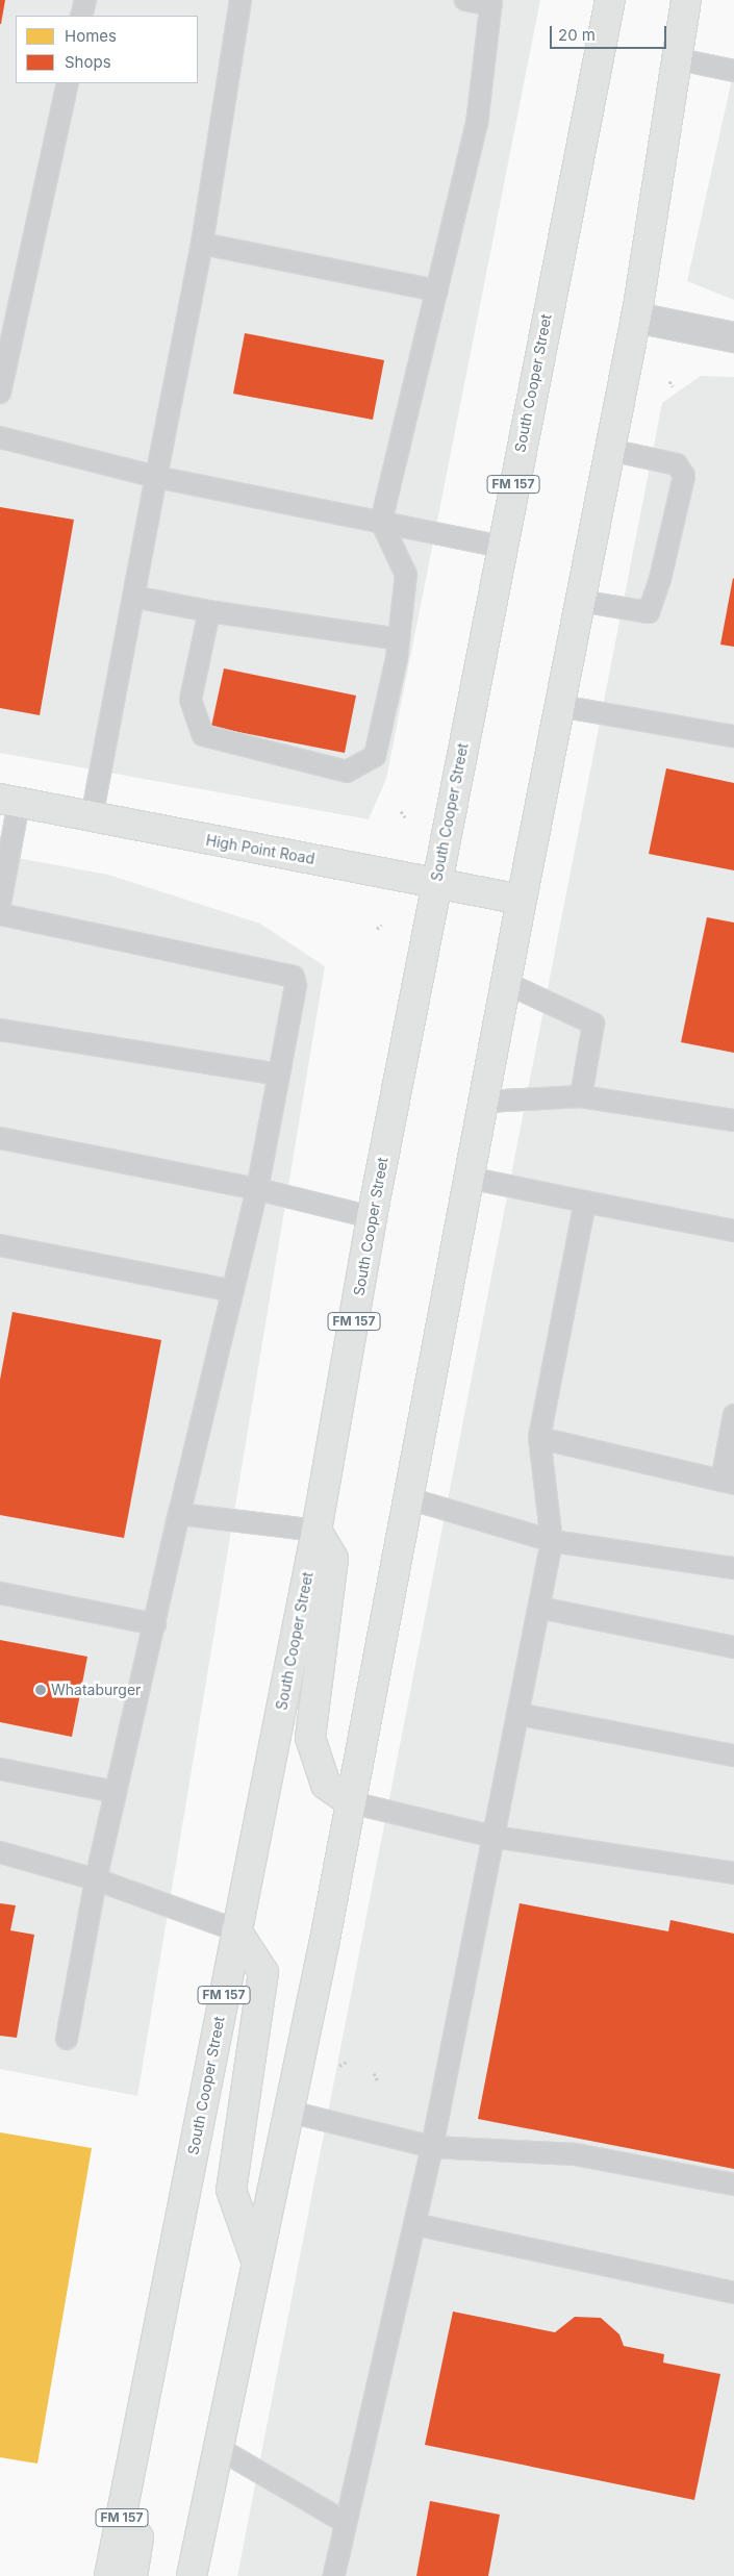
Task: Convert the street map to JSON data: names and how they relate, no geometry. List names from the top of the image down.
{
  "streets": {
    "main road": ["South Cooper Street", "FM 157", "High Point Road"]
  },
  "crossings": [
    ["South Cooper Street", "High Point Road"]
  ],
  "places": ["Whataburger"],
  "legend": ["Homes", "Shops"],
  "scale_bar": "20 m"
}
